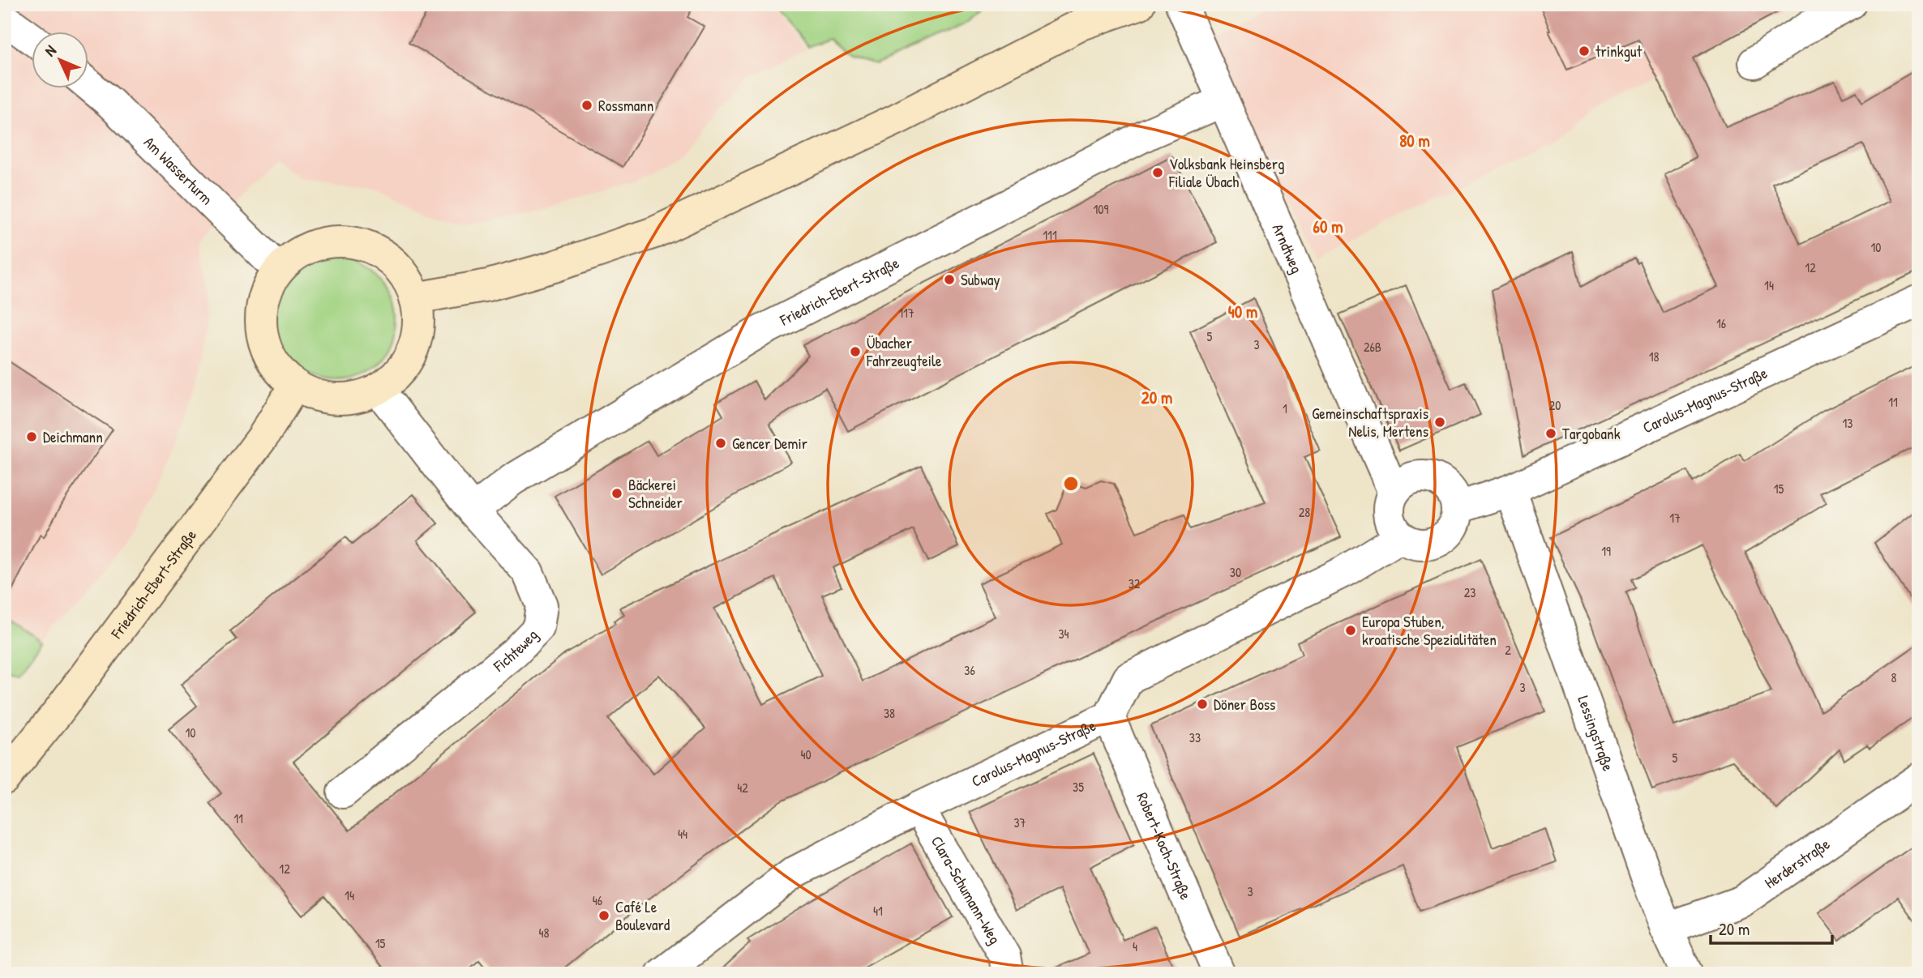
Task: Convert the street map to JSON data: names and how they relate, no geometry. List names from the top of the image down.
{
  "streets": {
    "main road": ["Friedrich-Ebert-Straße"],
    "street": [
      "Am Wasserturm",
      "Arndtweg",
      "Carolus-Magnus-Straße",
      "Fichteweg",
      "Lessingstraße",
      "Robert-Koch-Straße",
      "Herderstraße",
      "Clara-Schumann-Weg"
    ]
  },
  "crossings": [
    ["Am Wasserturm", "Friedrich-Ebert-Straße"],
    ["Am Wasserturm", "Fichteweg"],
    ["Arndtweg", "Friedrich-Ebert-Straße"],
    ["Arndtweg", "Carolus-Magnus-Straße"],
    ["Friedrich-Ebert-Straße", "Fichteweg"],
    ["Carolus-Magnus-Straße", "Lessingstraße"],
    ["Carolus-Magnus-Straße", "Robert-Koch-Straße"],
    ["Carolus-Magnus-Straße", "Clara-Schumann-Weg"],
    ["Lessingstraße", "Herderstraße"]
  ],
  "places": [
    "trinkgut",
    "Rossmann",
    "Volksbank Heinsberg Filiale Übach",
    "Subway",
    "Übacher Fahrzeugteile",
    "Gemeinschaftspraxis Nelis, Mertens",
    "Targobank",
    "Deichmann",
    "Gencer Demir",
    "Bäckerei Schneider",
    "Europa Stuben, kroatische Spezialitäten",
    "Döner Boss",
    "Café Le Boulevard"
  ],
  "house_numbers": [
    "109",
    "111",
    "10",
    "12",
    "14",
    "117",
    "16",
    "5",
    "3",
    "26B",
    "18",
    "11",
    "20",
    "1",
    "13",
    "15",
    "28",
    "17",
    "19",
    "30",
    "32",
    "23",
    "34",
    "2",
    "36",
    "8",
    "3",
    "38",
    "10",
    "33",
    "40",
    "5",
    "35",
    "42",
    "11",
    "37",
    "44",
    "12",
    "3",
    "14",
    "46",
    "41",
    "48",
    "15",
    "4"
  ],
  "scale_bar": "20 m",
  "north": "top left",
  "rings": [
    "80 m",
    "60 m",
    "40 m",
    "20 m"
  ]
}
